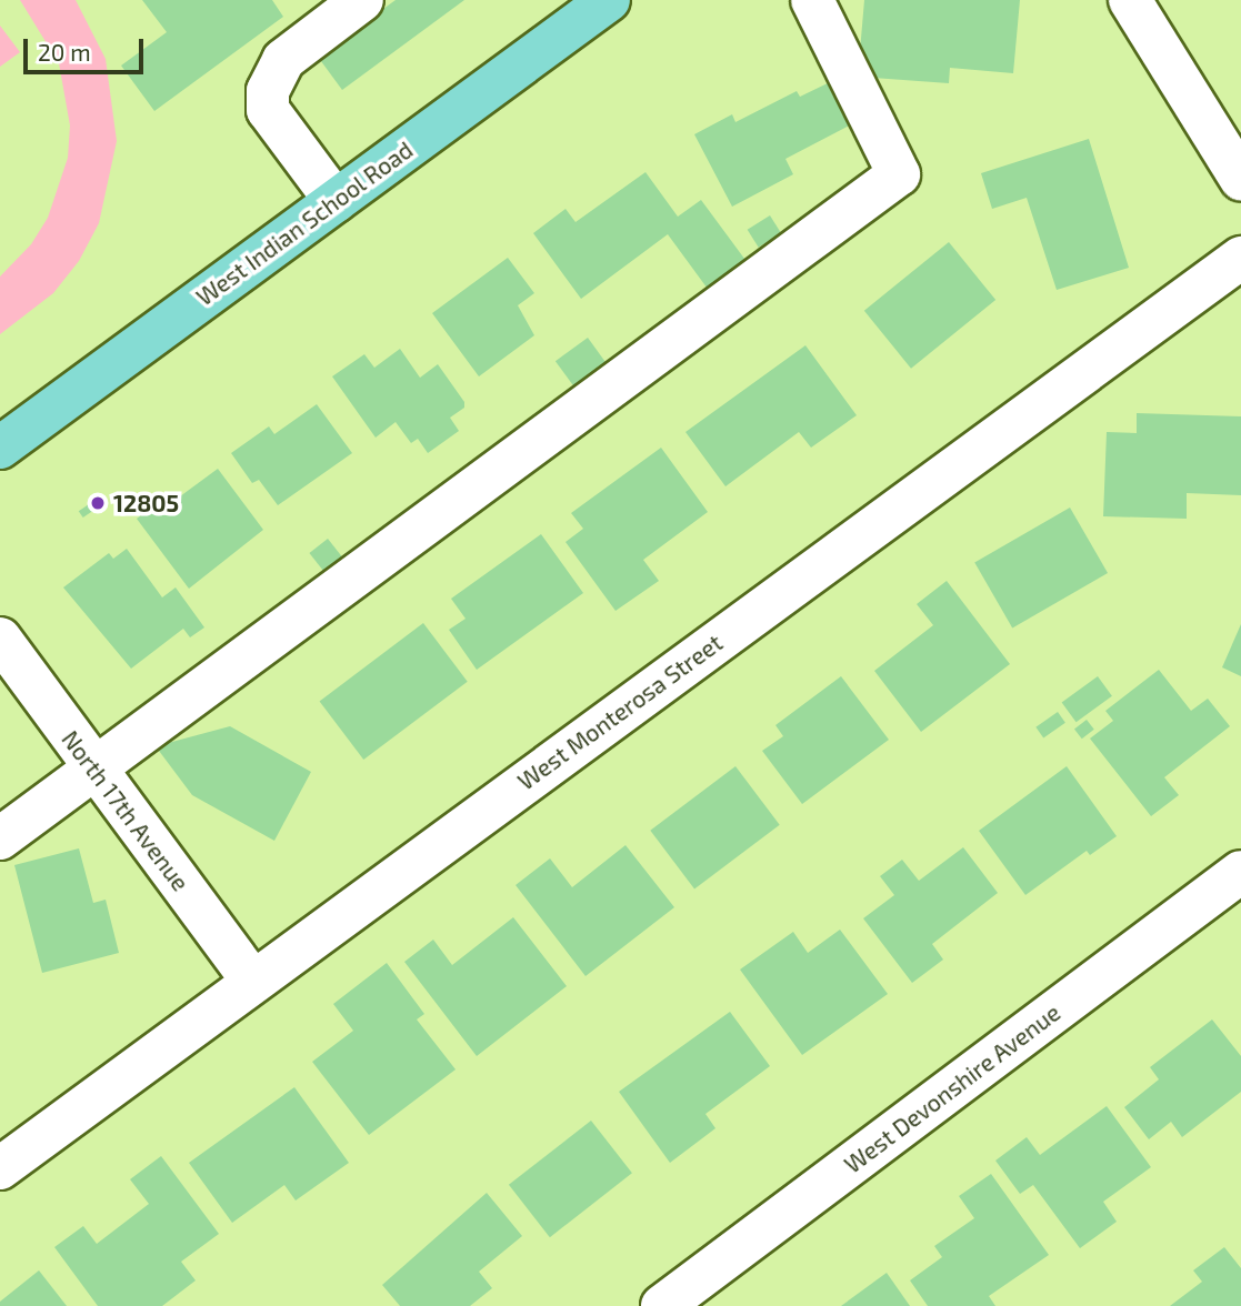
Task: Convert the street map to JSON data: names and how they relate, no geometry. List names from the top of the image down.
{
  "streets": {
    "main road": ["West Indian School Road"],
    "street": ["West Monterosa Street", "North 17th Avenue", "West Devonshire Avenue"]
  },
  "crossings": [
    ["West Monterosa Street", "North 17th Avenue"]
  ],
  "places": ["12805"],
  "scale_bar": "20 m"
}
